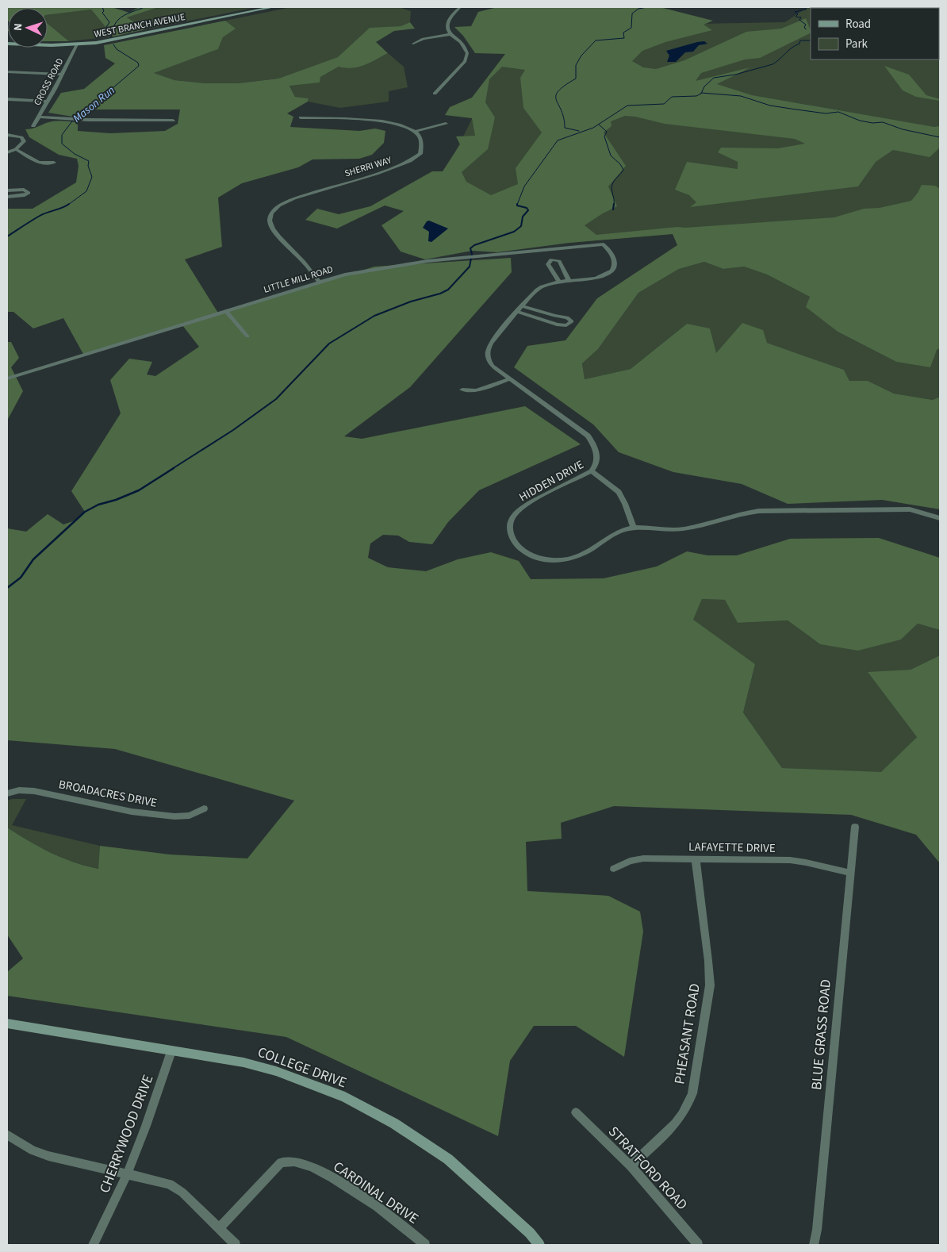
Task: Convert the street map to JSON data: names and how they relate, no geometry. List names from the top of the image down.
{
  "streets": {
    "street": [
      "WEST BRANCH AVENUE",
      "CROSS ROAD",
      "SHERRI WAY",
      "LITTLE MILL ROAD",
      "HIDDEN DRIVE",
      "BROADACRES DRIVE",
      "LAFAYETTE DRIVE",
      "PHEASANT ROAD",
      "BLUE GRASS ROAD",
      "COLLEGE DRIVE",
      "CHERRYWOOD DRIVE",
      "STRATFORD ROAD",
      "CARDINAL DRIVE"
    ]
  },
  "crossings": [
    ["WEST BRANCH AVENUE", "CROSS ROAD"],
    ["SHERRI WAY", "LITTLE MILL ROAD"],
    ["LITTLE MILL ROAD", "HIDDEN DRIVE"],
    ["LAFAYETTE DRIVE", "PHEASANT ROAD"],
    ["LAFAYETTE DRIVE", "BLUE GRASS ROAD"],
    ["PHEASANT ROAD", "STRATFORD ROAD"],
    ["COLLEGE DRIVE", "CHERRYWOOD DRIVE"]
  ],
  "water": ["Mason Run"],
  "legend": ["Road", "Park"],
  "north": "left"
}
